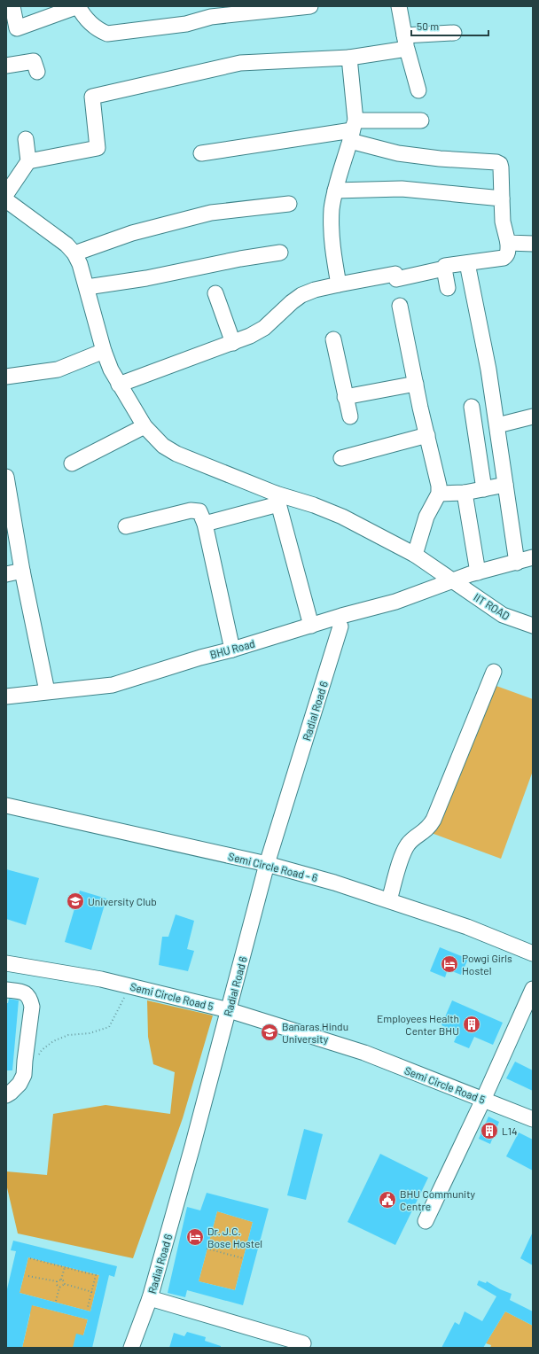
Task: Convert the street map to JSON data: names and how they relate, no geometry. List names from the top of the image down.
{
  "streets": {
    "street": [
      "IIT ROAD",
      "BHU Road",
      "Radial Road 6",
      "Semi Circle Road - 6",
      "Semi Circle Road 5"
    ]
  },
  "crossings": [
    ["IIT ROAD", "BHU Road"],
    ["Radial Road 6", "Semi Circle Road - 6"],
    ["Radial Road 6", "Semi Circle Road 5"]
  ],
  "places": {
    "school or university": ["University Club", "Banaras Hindu University"],
    "hotel": ["Powgi Girls Hostel", "Dr. J.C. Bose Hostel"],
    "building": ["Employees Health Center BHU", "L14"],
    "public building": ["BHU Community Centre"]
  },
  "scale_bar": "50 m"
}
